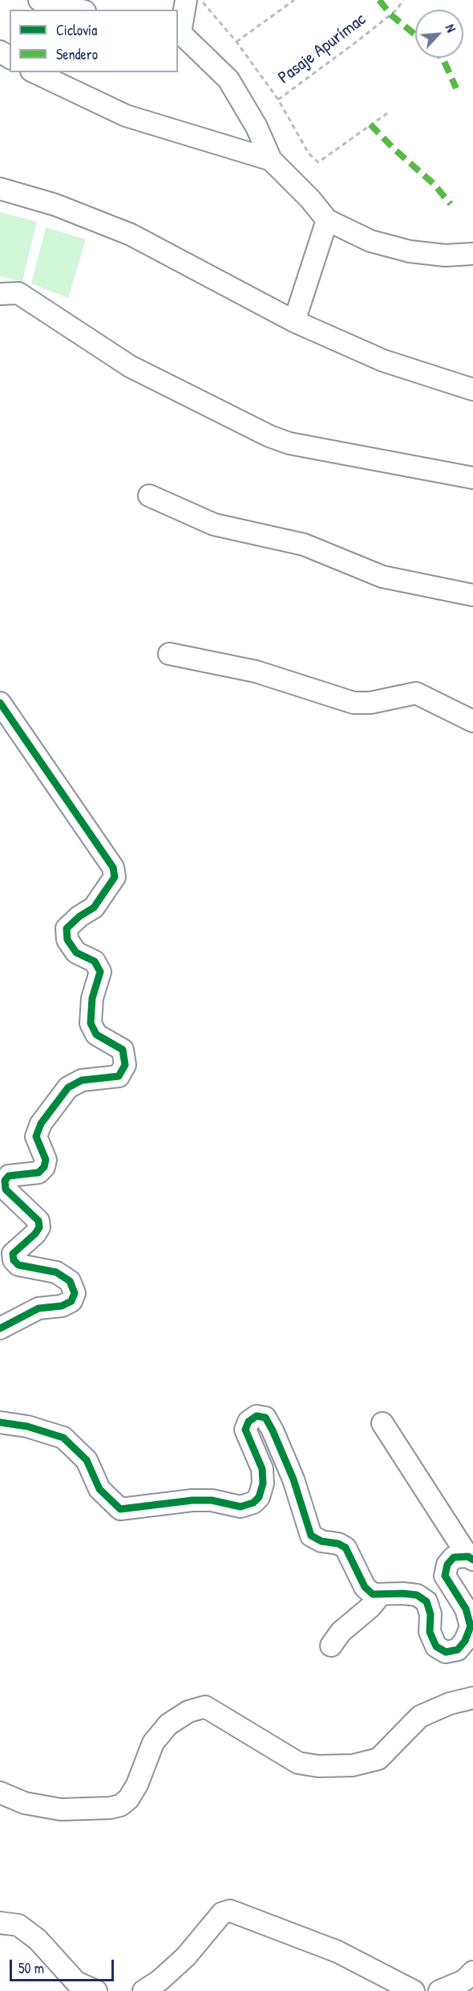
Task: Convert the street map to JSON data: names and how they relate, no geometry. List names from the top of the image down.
{
  "streets": {
    "path": ["Pasaje Apurímac"]
  },
  "legend": ["Ciclovía", "Sendero"],
  "scale_bar": "50 m",
  "north": "top right"
}
